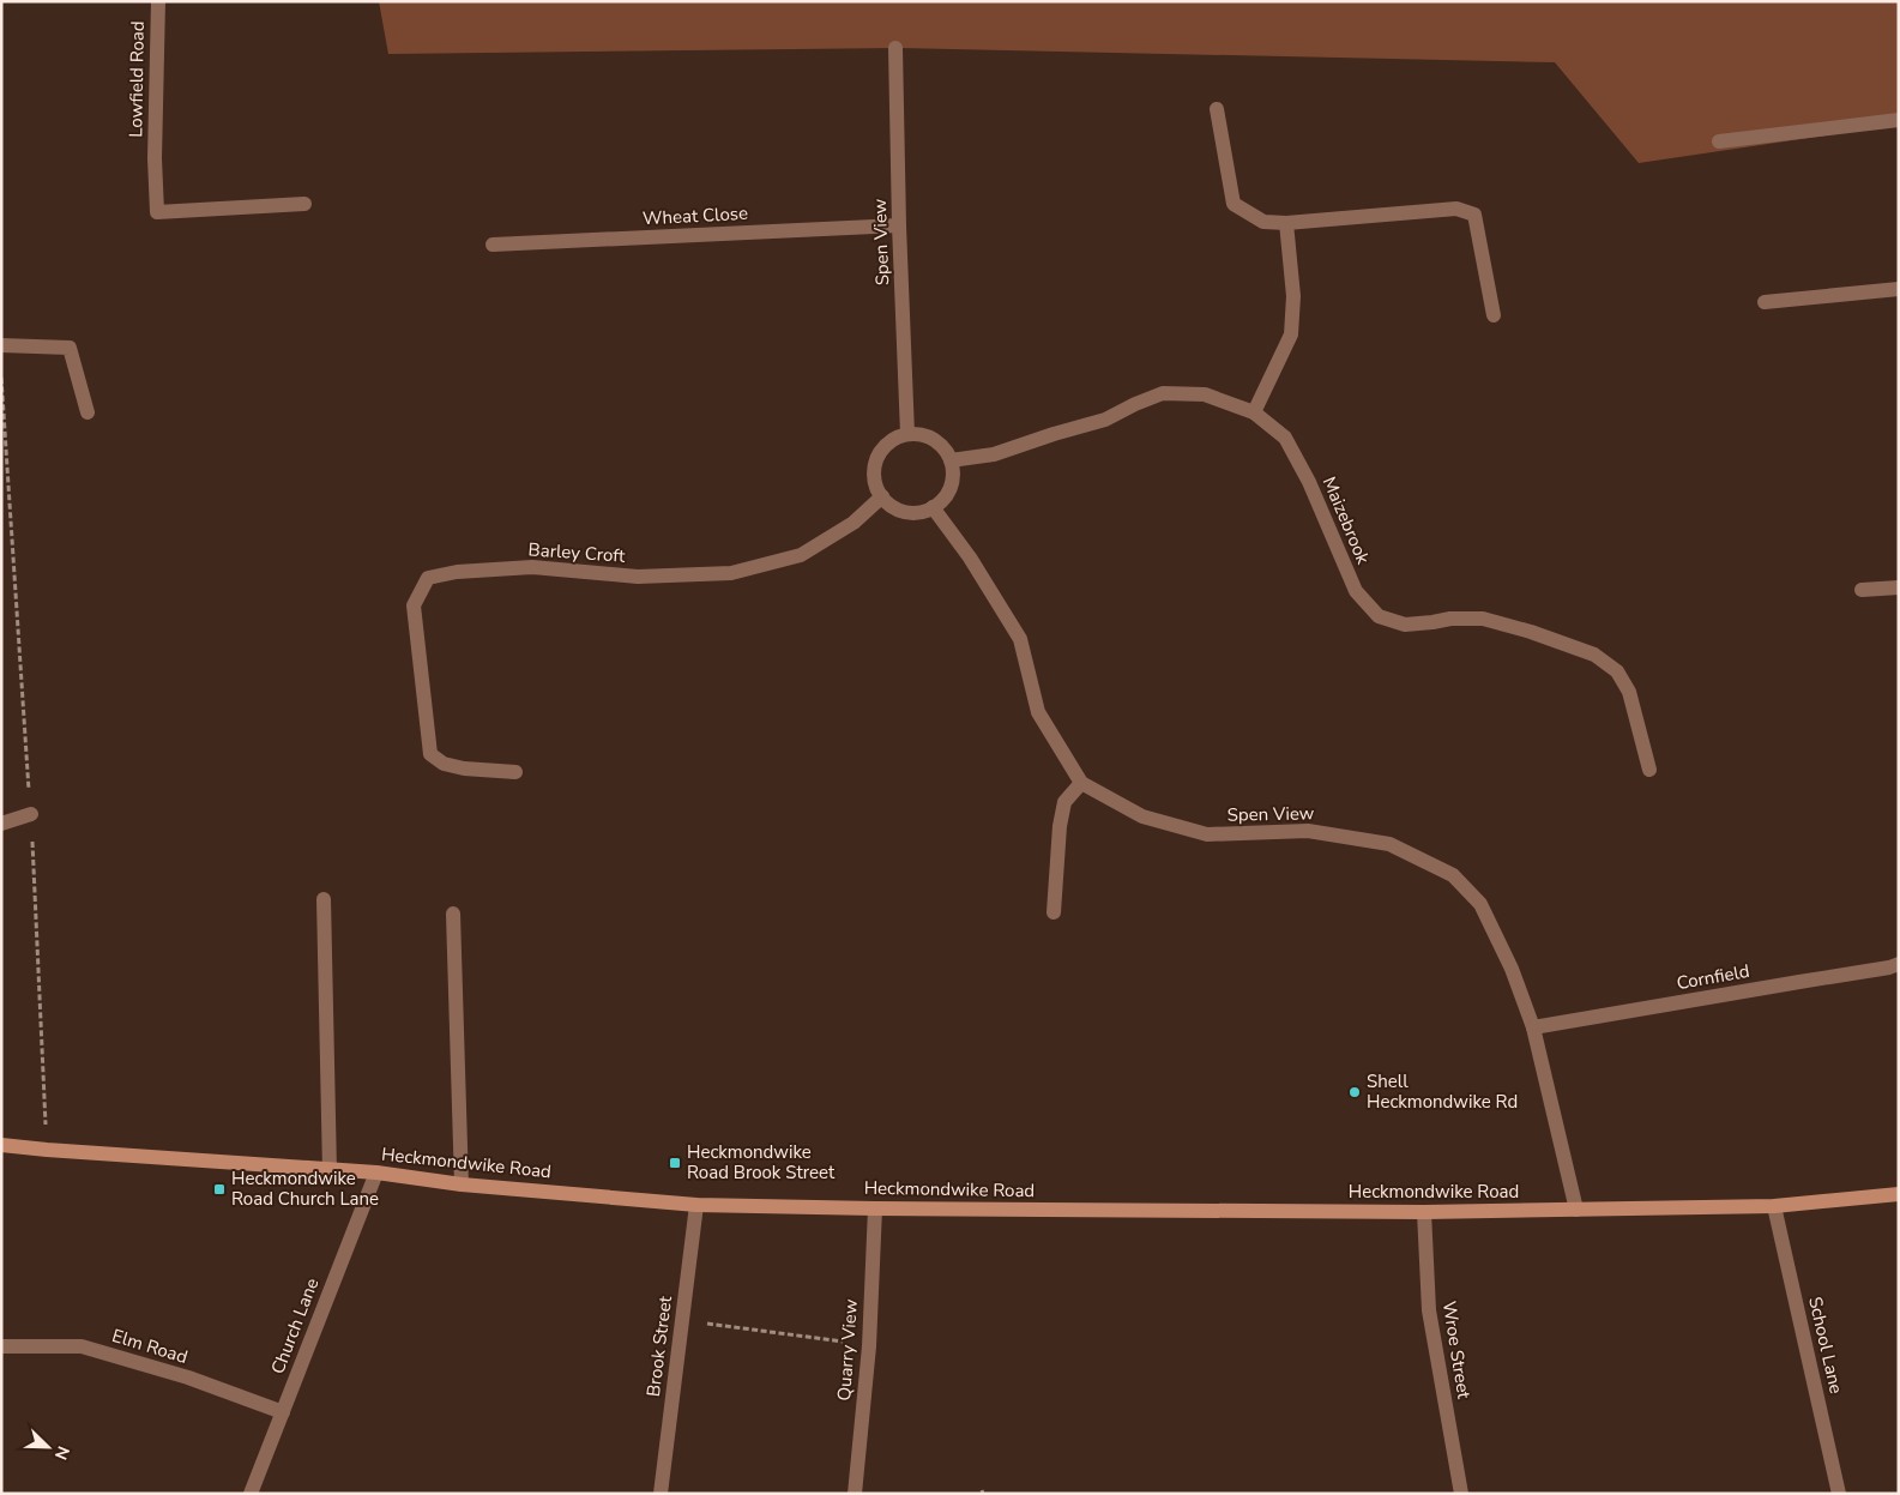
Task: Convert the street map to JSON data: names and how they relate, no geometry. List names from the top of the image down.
{
  "streets": {
    "main road": ["Heckmondwike Road"],
    "street": [
      "Lowfield Road",
      "Wheat Close",
      "Spen View",
      "Maizebrook",
      "Barley Croft",
      "Cornfield",
      "Church Lane",
      "School Lane",
      "Elm Road",
      "Brook Street",
      "Quarry View",
      "Wroe Street"
    ]
  },
  "crossings": [
    ["Wheat Close", "Spen View"],
    ["Spen View", "Maizebrook"],
    ["Spen View", "Barley Croft"],
    ["Spen View", "Cornfield"],
    ["Spen View", "Heckmondwike Road"],
    ["Maizebrook", "Barley Croft"],
    ["Heckmondwike Road", "Church Lane"],
    ["Heckmondwike Road", "School Lane"],
    ["Heckmondwike Road", "Brook Street"],
    ["Heckmondwike Road", "Quarry View"],
    ["Heckmondwike Road", "Wroe Street"],
    ["Church Lane", "Elm Road"]
  ],
  "places": {
    "other": ["Shell Heckmondwike Rd"],
    "transit": ["Heckmondwike Road Brook Street", "Heckmondwike Road Church Lane"]
  },
  "north": "bottom right"
}
